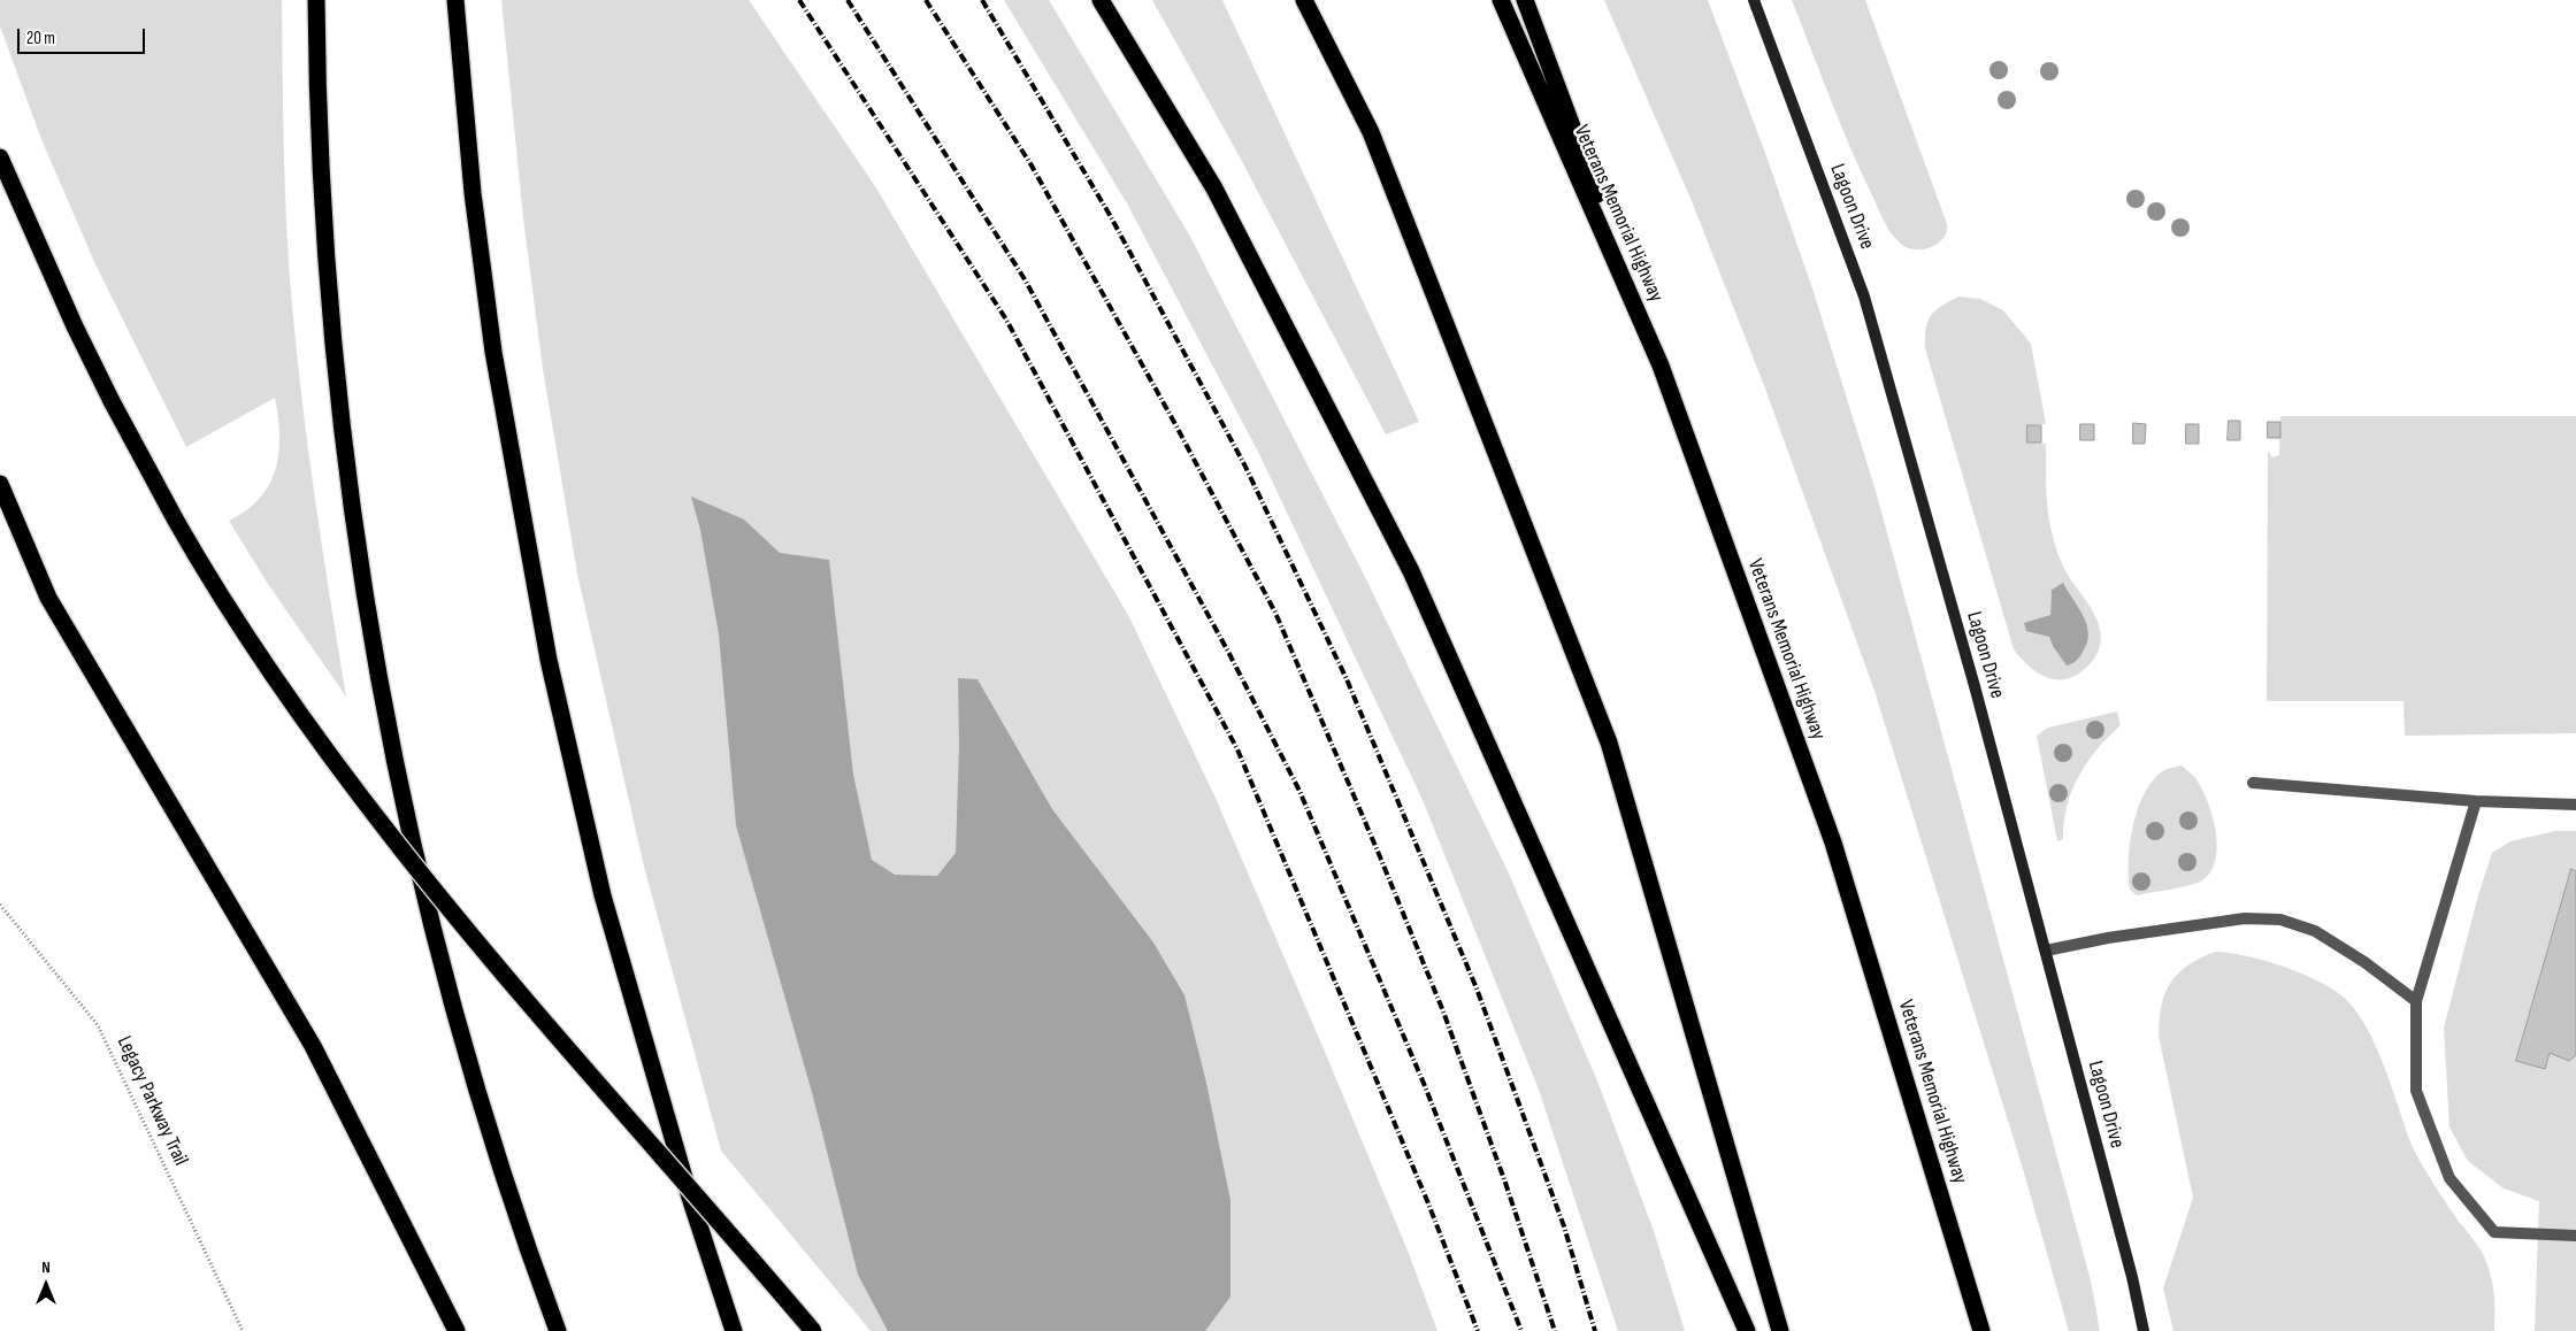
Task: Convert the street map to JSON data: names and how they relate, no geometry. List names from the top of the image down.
{
  "streets": {
    "highway": ["Veterans Memorial Highway"],
    "street": ["Lagoon Drive"],
    "path": ["Legacy Parkway Trail"]
  },
  "scale_bar": "20 m",
  "north": "top"
}
